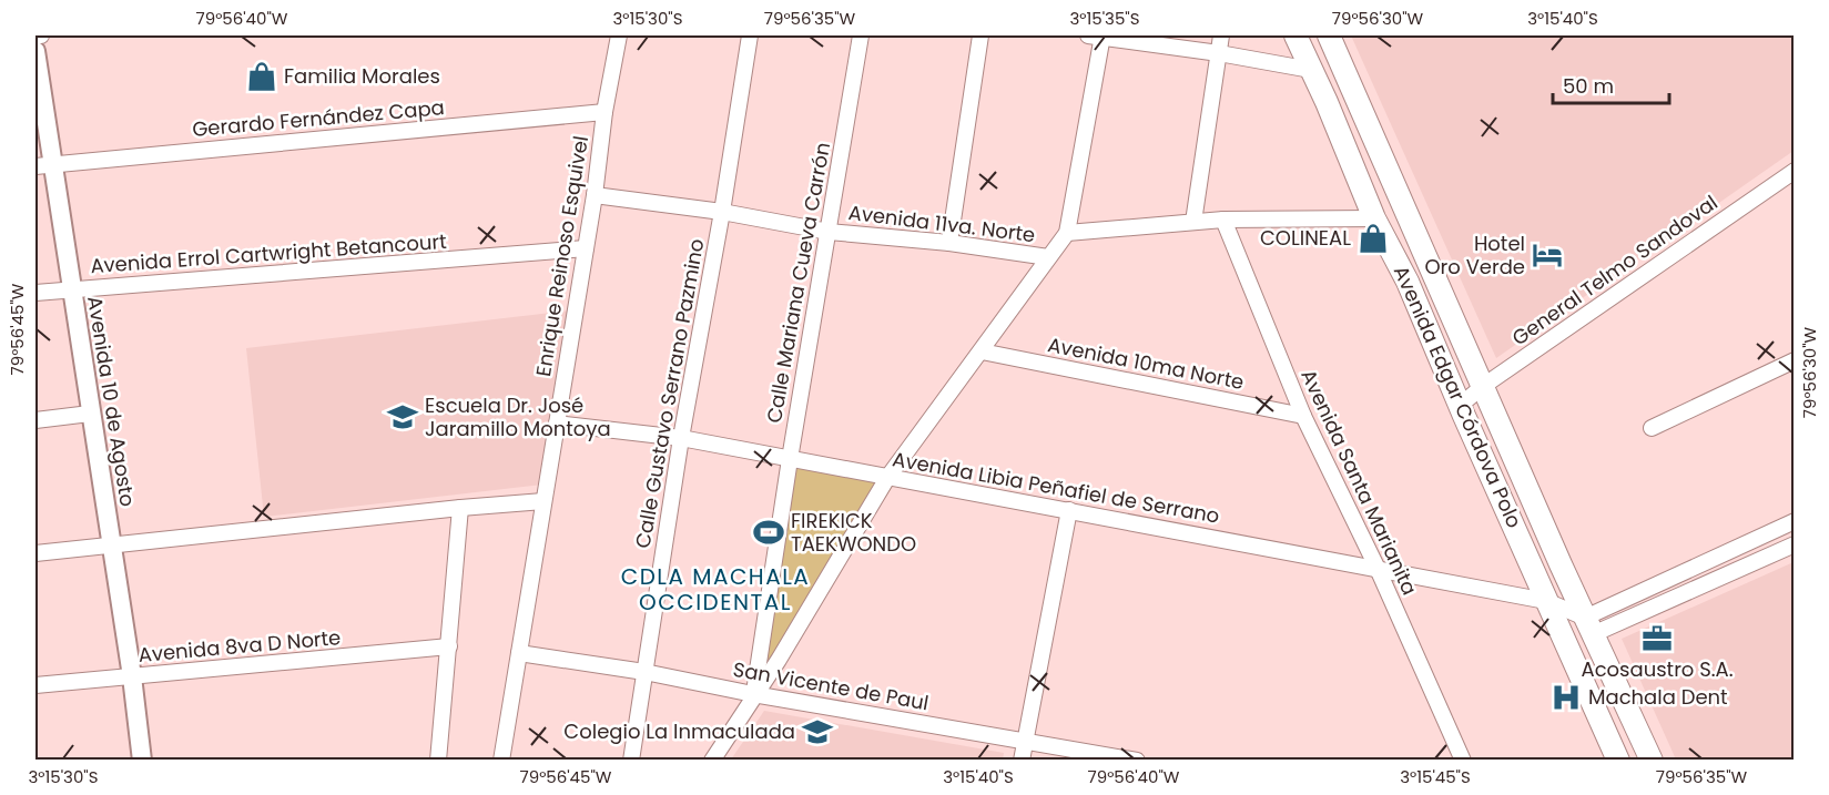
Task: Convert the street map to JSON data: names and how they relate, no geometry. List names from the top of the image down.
{
  "streets": {
    "main road": ["Avenida Edgar Córdova Polo"],
    "street": [
      "Gerardo Fernández Capa",
      "Avenida 11va. Norte",
      "Avenida Errol Cartwright Betancourt",
      "Enrique Reinoso Esquivel",
      "General Telmo Sandoval",
      "Calle Mariana Cueva Carrón",
      "Avenida 10ma Norte",
      "Calle Gustavo Serrano Pazmino",
      "Avenida 10 de Agosto",
      "Avenida Santa Marianita",
      "Avenida Libia Peñafiel de Serrano",
      "Avenida 8va D Norte",
      "San Vicente de Paul"
    ]
  },
  "crossings": [
    ["Gerardo Fernández Capa", "Enrique Reinoso Esquivel"],
    ["Gerardo Fernández Capa", "Avenida 10 de Agosto"],
    ["Avenida 11va. Norte", "Enrique Reinoso Esquivel"],
    ["Avenida 11va. Norte", "Calle Mariana Cueva Carrón"],
    ["Avenida 11va. Norte", "Calle Gustavo Serrano Pazmino"],
    ["Avenida Errol Cartwright Betancourt", "Enrique Reinoso Esquivel"],
    ["Avenida Errol Cartwright Betancourt", "Avenida 10 de Agosto"],
    ["Enrique Reinoso Esquivel", "Avenida Libia Peñafiel de Serrano"],
    ["Enrique Reinoso Esquivel", "San Vicente de Paul"],
    ["General Telmo Sandoval", "Avenida Edgar Córdova Polo"],
    ["Calle Mariana Cueva Carrón", "Avenida Libia Peñafiel de Serrano"],
    ["Calle Mariana Cueva Carrón", "San Vicente de Paul"],
    ["Avenida 10ma Norte", "Avenida Santa Marianita"],
    ["Calle Gustavo Serrano Pazmino", "Avenida Libia Peñafiel de Serrano"],
    ["Calle Gustavo Serrano Pazmino", "San Vicente de Paul"],
    ["Avenida Edgar Córdova Polo", "Avenida Libia Peñafiel de Serrano"],
    ["Avenida 10 de Agosto", "Avenida 8va D Norte"],
    ["Avenida Santa Marianita", "Avenida Libia Peñafiel de Serrano"]
  ],
  "districts": ["CDLA MACHALA OCCIDENTAL"],
  "places": {
    "shop": ["Familia Morales", "COLINEAL"],
    "hotel": ["Hotel Oro Verde"],
    "school or university": ["Escuela Dr. José Jaramillo Montoya", "Colegio La Inmaculada"],
    "sports": ["FIREKICK TAEKWONDO"],
    "office": ["Acosaustro S.A."],
    "hospital": ["Machala Dent"]
  },
  "scale_bar": "50 m",
  "coordinates": [
    "79°56'40\"W",
    "3°15'30\"S",
    "79°56'35\"W",
    "3°15'35\"S",
    "79°56'30\"W",
    "3°15'40\"S",
    "79°56'45\"W",
    "3°15'45\"S"
  ]
}
